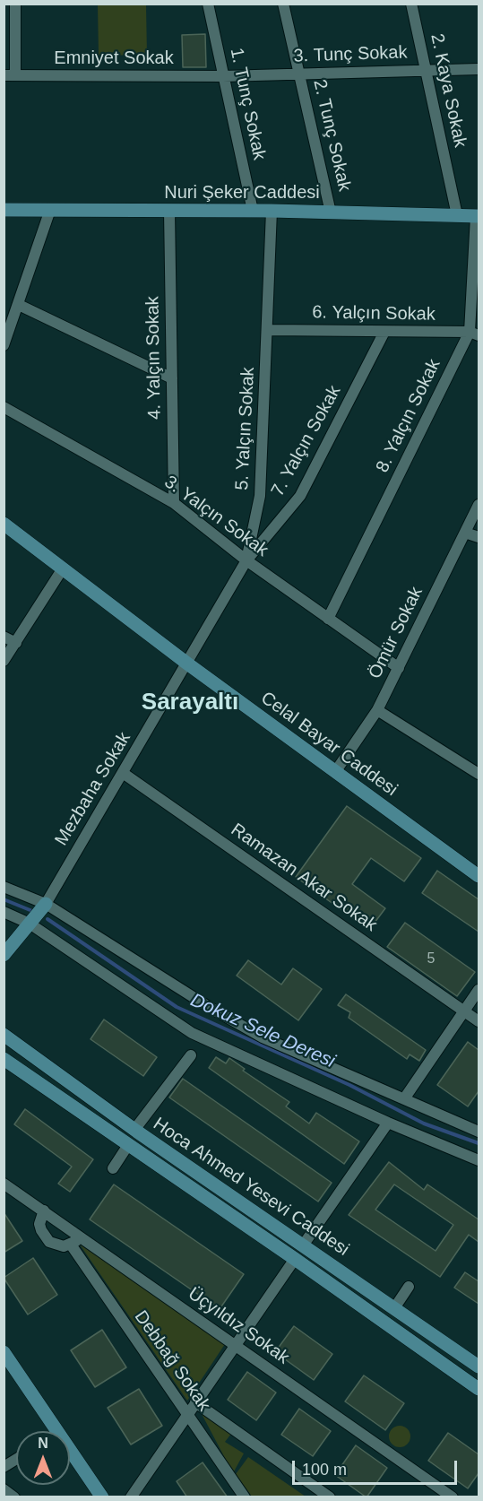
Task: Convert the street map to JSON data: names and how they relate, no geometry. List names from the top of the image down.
{
  "streets": {
    "street": [
      "3. Tunç Sokak",
      "Emniyet Sokak",
      "2. Kaya Sokak",
      "1. Tunç Sokak",
      "2. Tunç Sokak",
      "Nuri Şeker Caddesi",
      "6. Yalçın Sokak",
      "4. Yalçın Sokak",
      "8. Yalçın Sokak",
      "5. Yalçın Sokak",
      "7. Yalçın Sokak",
      "3. Yalçın Sokak",
      "Ömür Sokak",
      "Celal Bayar Caddesi",
      "Mezbaha Sokak",
      "Ramazan Akar Sokak",
      "Hoca Ahmed Yesevi Caddesi",
      "Üçyıldız Sokak",
      "Debbağ Sokak"
    ]
  },
  "crossings": [
    ["3. Tunç Sokak", "Emniyet Sokak"],
    ["3. Tunç Sokak", "2. Kaya Sokak"],
    ["3. Tunç Sokak", "1. Tunç Sokak"],
    ["3. Tunç Sokak", "2. Tunç Sokak"],
    ["Emniyet Sokak", "1. Tunç Sokak"],
    ["2. Kaya Sokak", "Nuri Şeker Caddesi"],
    ["1. Tunç Sokak", "Nuri Şeker Caddesi"],
    ["2. Tunç Sokak", "Nuri Şeker Caddesi"],
    ["Nuri Şeker Caddesi", "4. Yalçın Sokak"],
    ["Nuri Şeker Caddesi", "8. Yalçın Sokak"],
    ["Nuri Şeker Caddesi", "5. Yalçın Sokak"],
    ["6. Yalçın Sokak", "8. Yalçın Sokak"],
    ["6. Yalçın Sokak", "5. Yalçın Sokak"],
    ["6. Yalçın Sokak", "7. Yalçın Sokak"],
    ["4. Yalçın Sokak", "3. Yalçın Sokak"],
    ["8. Yalçın Sokak", "3. Yalçın Sokak"],
    ["5. Yalçın Sokak", "7. Yalçın Sokak"],
    ["5. Yalçın Sokak", "3. Yalçın Sokak"],
    ["5. Yalçın Sokak", "Celal Bayar Caddesi"],
    ["5. Yalçın Sokak", "Mezbaha Sokak"],
    ["7. Yalçın Sokak", "3. Yalçın Sokak"],
    ["3. Yalçın Sokak", "Ömür Sokak"],
    ["Ömür Sokak", "Celal Bayar Caddesi"],
    ["Celal Bayar Caddesi", "Mezbaha Sokak"],
    ["Mezbaha Sokak", "Ramazan Akar Sokak"]
  ],
  "districts": ["Sarayaltı"],
  "water": ["Dokuz Sele Deresi"],
  "house_numbers": ["5"],
  "scale_bar": "100 m",
  "north": "top"
}
